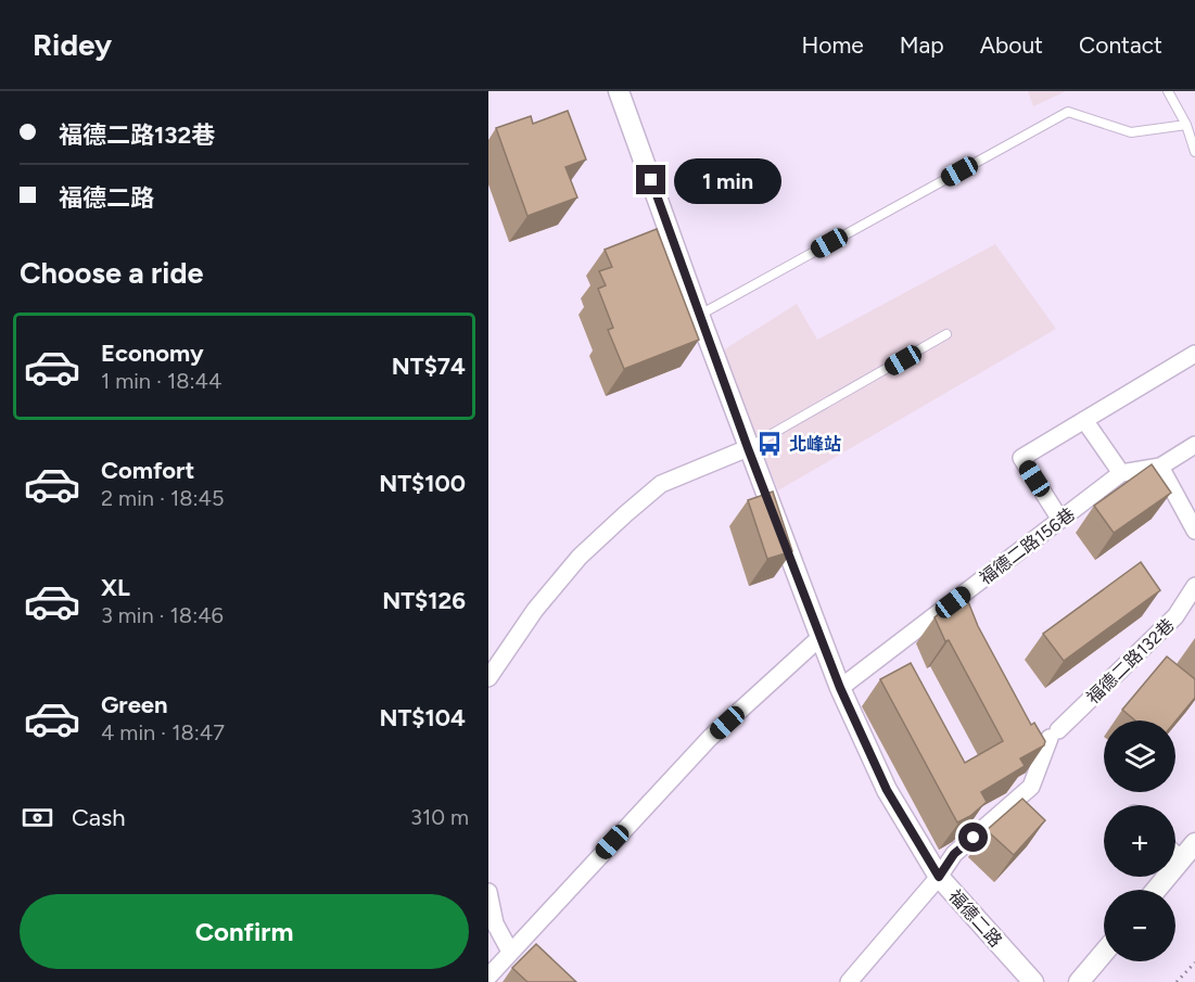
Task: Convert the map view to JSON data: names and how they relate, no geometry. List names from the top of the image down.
{
  "streets": {
    "street": ["福德二路156巷", "福德二路132巷", "福德二路"]
  },
  "crossings": [
    ["福德二路156巷", "福德二路"],
    ["福德二路132巷", "福德二路"]
  ],
  "places": {
    "bus stop": ["北峰站"]
  },
  "page": {
    "header": "Ridey",
    "nav": [
      "Home",
      "Map",
      "About",
      "Contact"
    ],
    "banner": ["福德二路132巷", "福德二路"],
    "bubble": "1 min",
    "heading": "Choose a ride",
    "list": [
      {
        "name": "Economy",
        "note": "1 min · 18:44",
        "value": "NT$74"
      },
      {
        "name": "Comfort",
        "note": "2 min · 18:45",
        "value": "NT$100"
      },
      {
        "name": "XL",
        "note": "3 min · 18:46",
        "value": "NT$126"
      },
      {
        "name": "Green",
        "note": "4 min · 18:47",
        "value": "NT$104"
      }
    ],
    "map_buttons": ["+", "−"],
    "pay": ["Cash", "310 m"],
    "buttons": "Confirm"
  }
}
